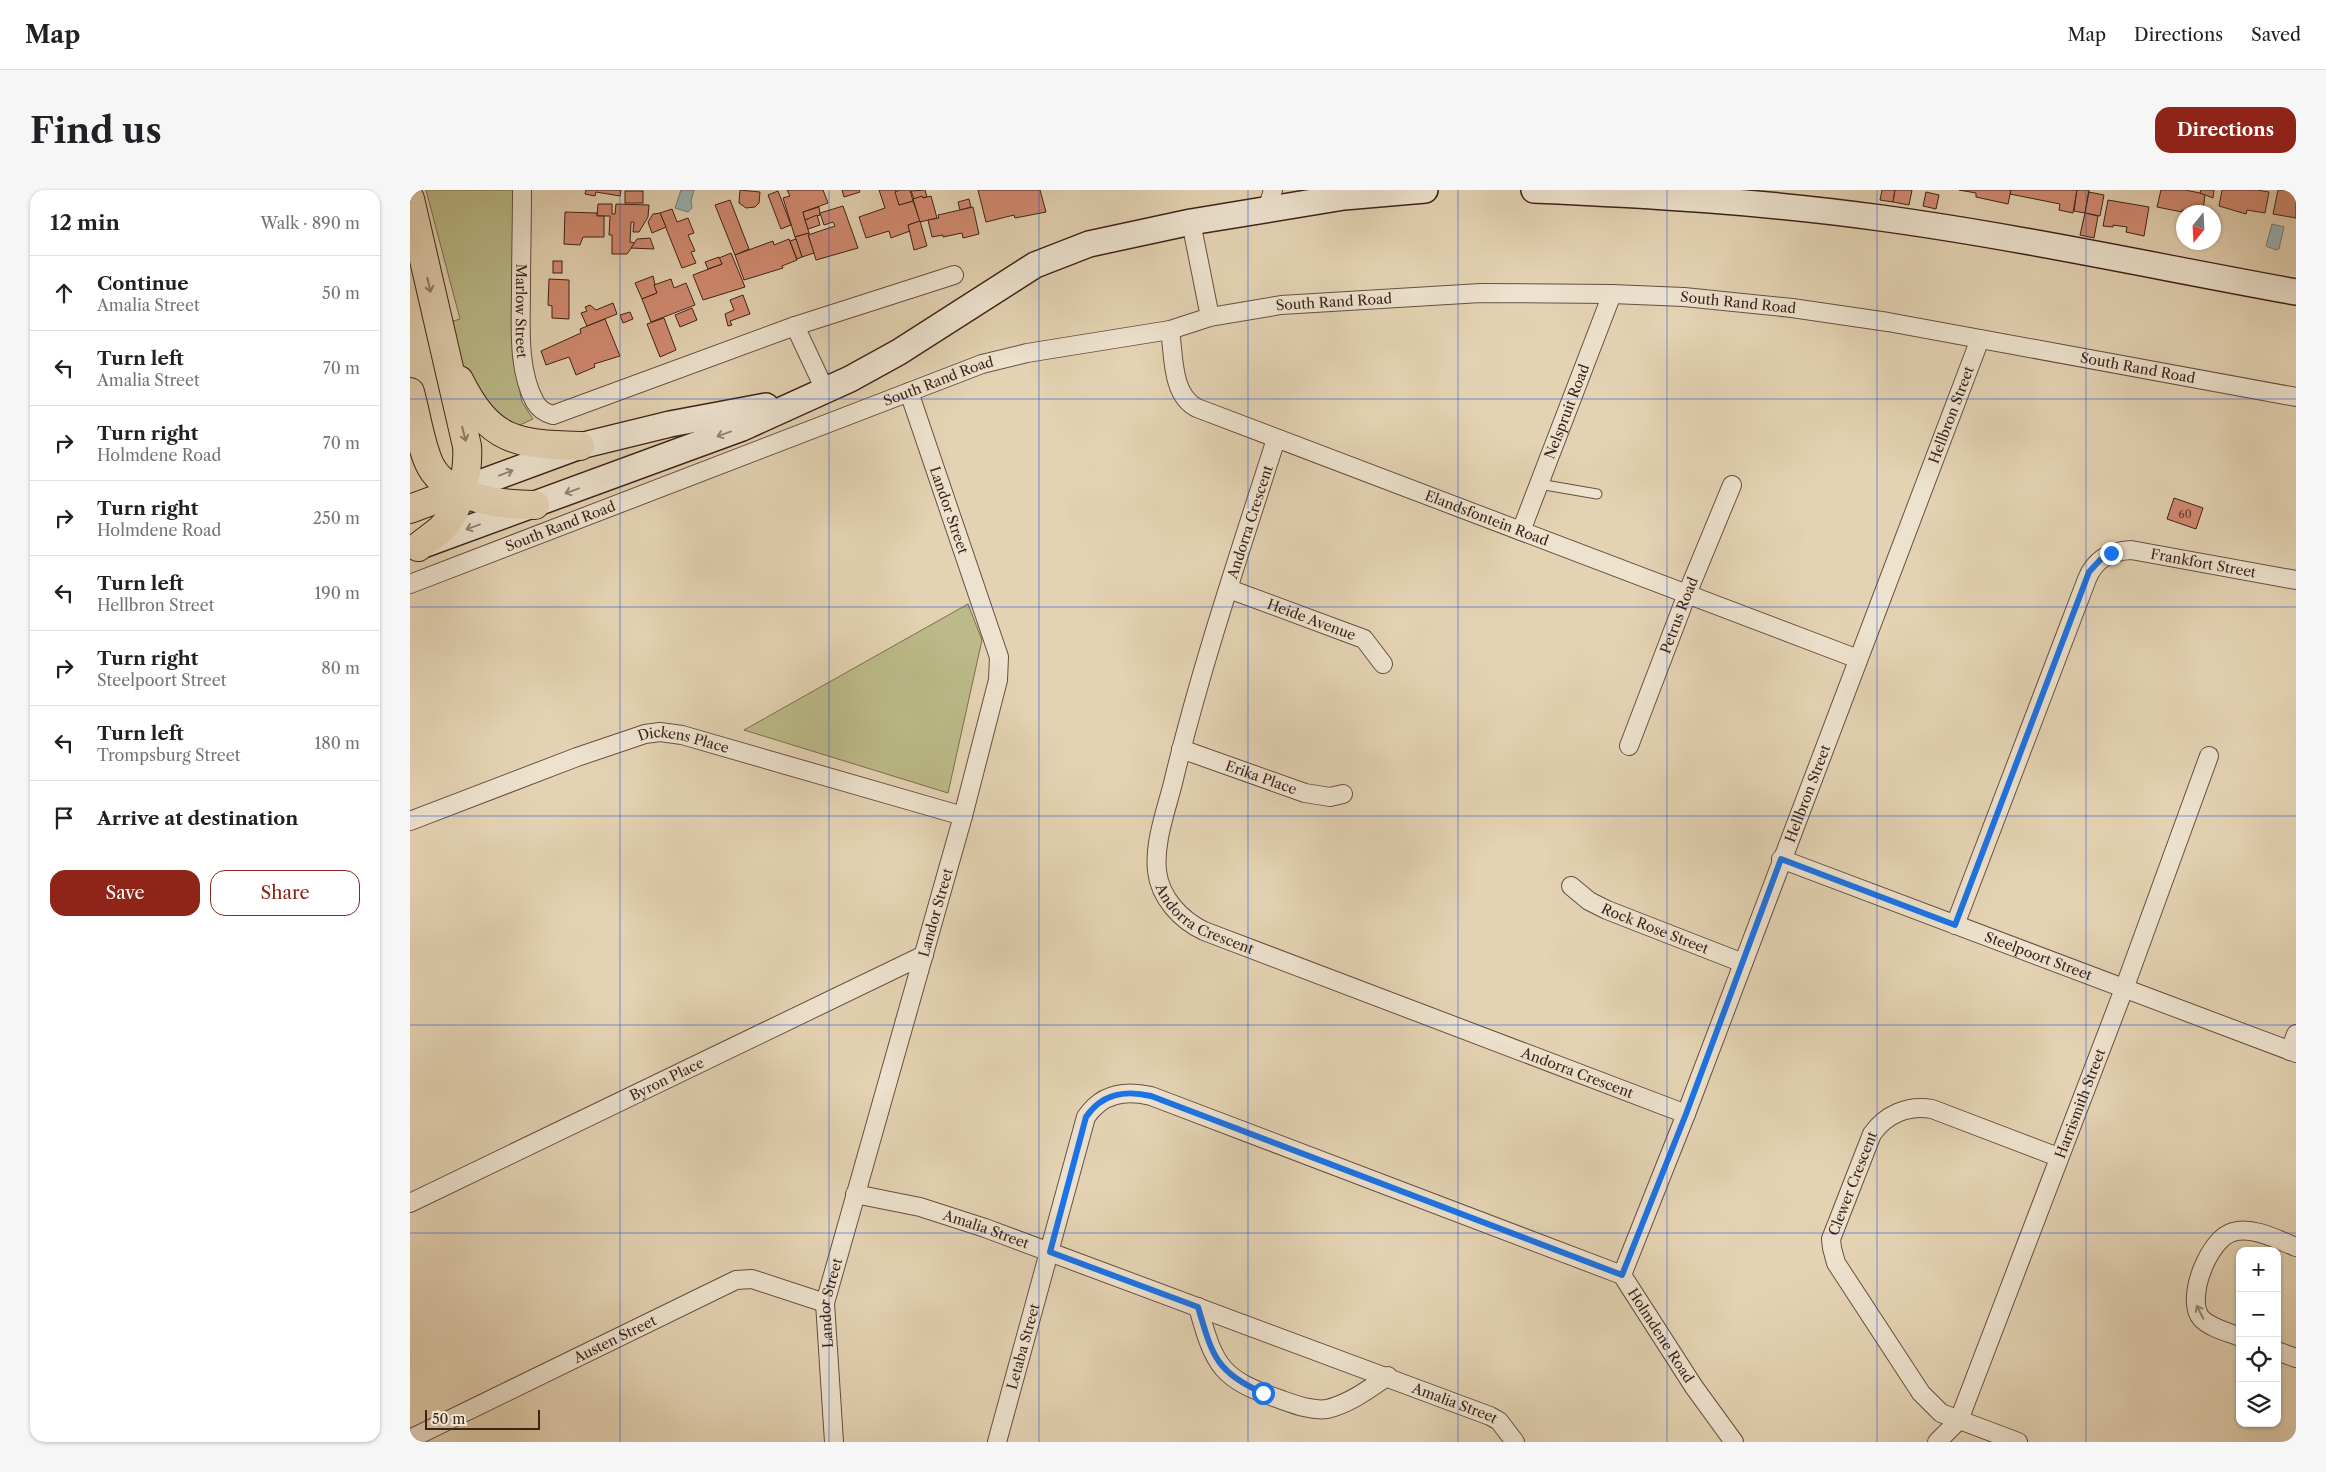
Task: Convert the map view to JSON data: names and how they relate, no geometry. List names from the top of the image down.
{
  "streets": {
    "main road": ["South Rand Road"],
    "street": [
      "Marlow Street",
      "Nelspruit Road",
      "Hellbron Street",
      "Landor Street",
      "Elandsfontein Road",
      "Andorra Crescent",
      "Frankfort Street",
      "Petrus Road",
      "Heide Avenue",
      "Dickens Place",
      "Erika Place",
      "Rock Rose Street",
      "Steelpoort Street",
      "Byron Place",
      "Harrismith Street",
      "Clewer Crescent",
      "Amalia Street",
      "Holmdene Road",
      "Austen Street",
      "Letaba Street"
    ]
  },
  "crossings": [
    ["South Rand Road", "Nelspruit Road"],
    ["South Rand Road", "Hellbron Street"],
    ["South Rand Road", "Landor Street"],
    ["South Rand Road", "Elandsfontein Road"],
    ["Nelspruit Road", "Elandsfontein Road"],
    ["Hellbron Street", "Elandsfontein Road"],
    ["Hellbron Street", "Andorra Crescent"],
    ["Hellbron Street", "Rock Rose Street"],
    ["Hellbron Street", "Steelpoort Street"],
    ["Hellbron Street", "Holmdene Road"],
    ["Landor Street", "Dickens Place"],
    ["Landor Street", "Byron Place"],
    ["Landor Street", "Amalia Street"],
    ["Landor Street", "Austen Street"],
    ["Elandsfontein Road", "Andorra Crescent"],
    ["Elandsfontein Road", "Petrus Road"],
    ["Andorra Crescent", "Heide Avenue"],
    ["Andorra Crescent", "Erika Place"],
    ["Frankfort Street", "Steelpoort Street"],
    ["Steelpoort Street", "Harrismith Street"],
    ["Harrismith Street", "Clewer Crescent"],
    ["Amalia Street", "Holmdene Road"],
    ["Amalia Street", "Letaba Street"],
    ["Holmdene Road", "Letaba Street"]
  ],
  "house_numbers": ["60"],
  "scale_bar": "50 m",
  "north": "bottom",
  "page": {
    "header": "Map",
    "nav": ["Map", "Directions", "Saved"],
    "buttons": [
      "Directions",
      ["Save", "Share"]
    ],
    "title": "Find us",
    "heading": ["12 min", "Walk · 890 m"],
    "list": [
      ["Continue", "Amalia Street", "50 m"],
      ["Turn left", "Amalia Street", "70 m"],
      ["Turn right", "Holmdene Road", "70 m"],
      ["Turn right", "Holmdene Road", "250 m"],
      ["Turn left", "Hellbron Street", "190 m"],
      ["Turn right", "Steelpoort Street", "80 m"],
      ["Turn left", "Trompsburg Street", "180 m"],
      "Arrive at destination"
    ],
    "map_buttons": ["+", "−"],
    "scale": "50 m"
  }
}
